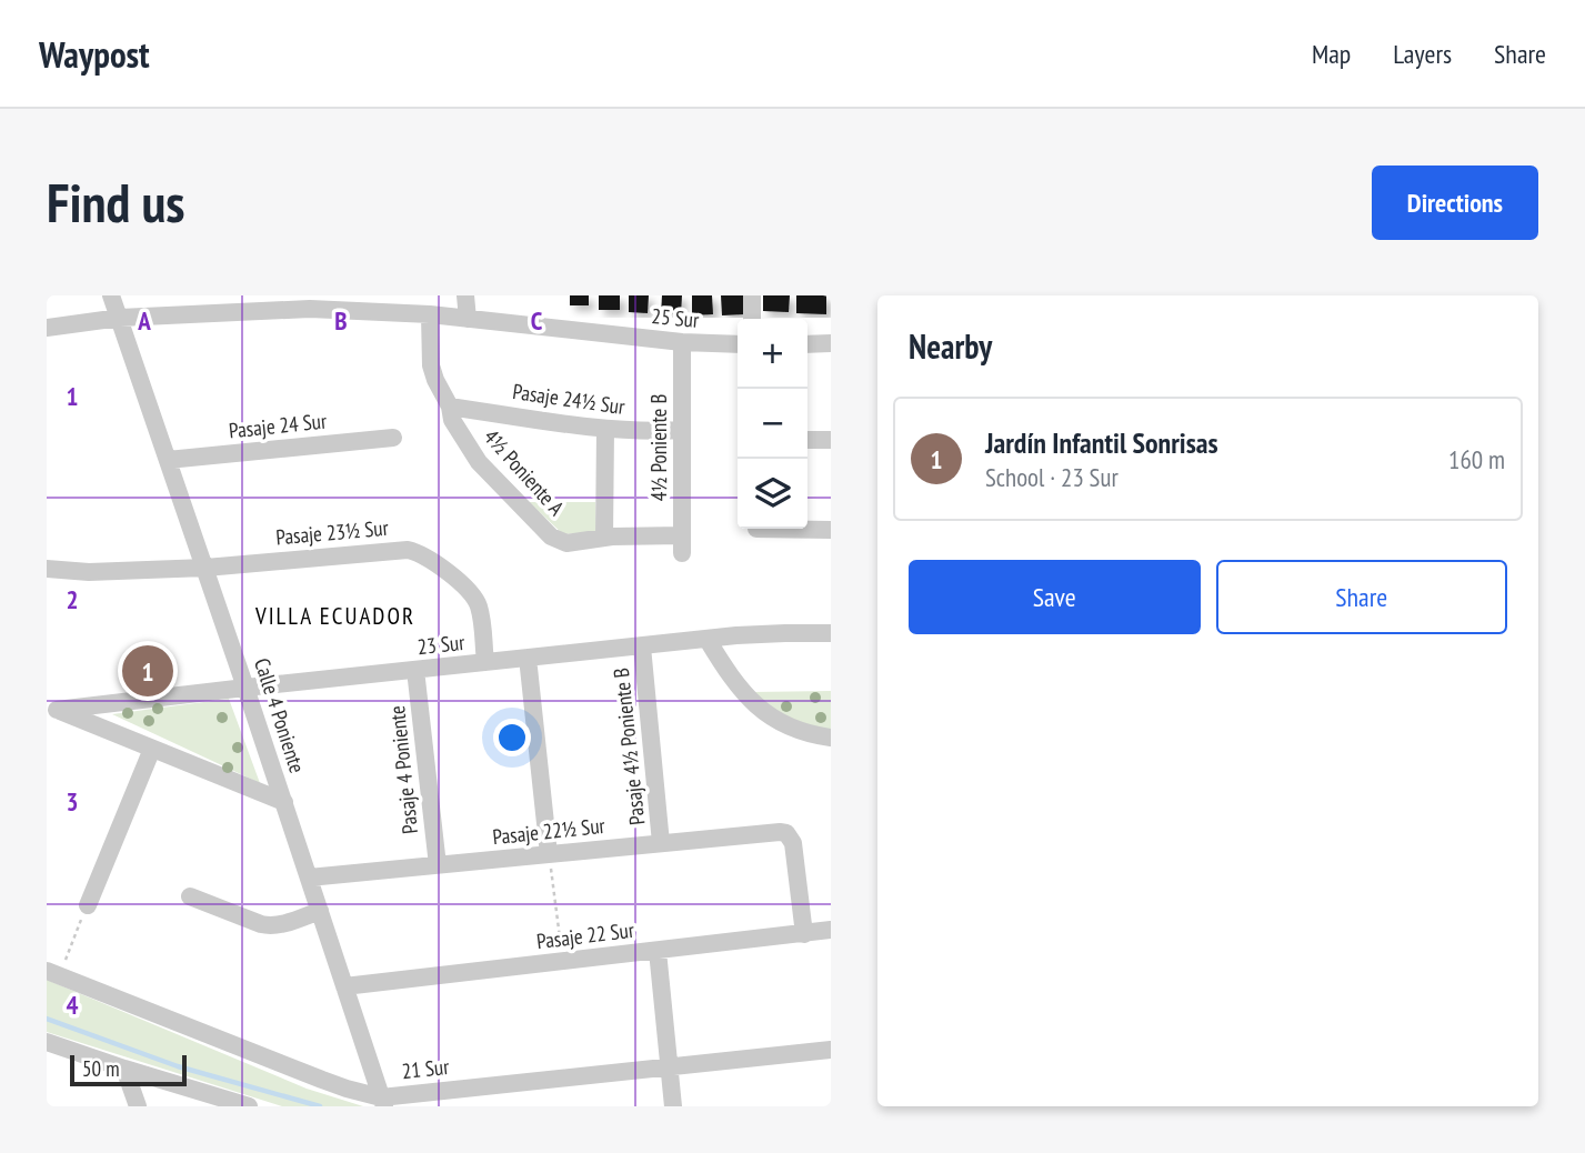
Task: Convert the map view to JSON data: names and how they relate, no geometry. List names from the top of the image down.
{
  "streets": {
    "street": [
      "25 Sur",
      "Pasaje 24½ Sur",
      "Pasaje 24 Sur",
      "4½ Poniente B",
      "4½ Poniente A",
      "Pasaje 23½ Sur",
      "23 Sur",
      "Calle 4 Poniente",
      "Pasaje 4½ Poniente B",
      "Pasaje 4 Poniente",
      "Pasaje 22½ Sur",
      "Pasaje 22 Sur",
      "21 Sur"
    ]
  },
  "crossings": [
    ["25 Sur", "4½ Poniente B"],
    ["25 Sur", "4½ Poniente A"],
    ["25 Sur", "Calle 4 Poniente"],
    ["Pasaje 24½ Sur", "4½ Poniente B"],
    ["Pasaje 24½ Sur", "4½ Poniente A"],
    ["Pasaje 24 Sur", "Calle 4 Poniente"],
    ["4½ Poniente B", "4½ Poniente A"],
    ["Pasaje 23½ Sur", "23 Sur"],
    ["Pasaje 23½ Sur", "Calle 4 Poniente"],
    ["23 Sur", "Calle 4 Poniente"],
    ["23 Sur", "Pasaje 4½ Poniente B"],
    ["23 Sur", "Pasaje 4 Poniente"],
    ["Calle 4 Poniente", "Pasaje 22½ Sur"],
    ["Calle 4 Poniente", "Pasaje 22 Sur"],
    ["Calle 4 Poniente", "21 Sur"],
    ["Pasaje 4½ Poniente B", "Pasaje 22½ Sur"],
    ["Pasaje 4 Poniente", "Pasaje 22½ Sur"],
    ["Pasaje 22½ Sur", "Pasaje 22 Sur"]
  ],
  "districts": ["VILLA ECUADOR"],
  "scale_bar": "50 m",
  "page": {
    "header": "Waypost",
    "nav": ["Map", "Layers", "Share"],
    "buttons": [
      "Directions",
      ["Save", "Share"]
    ],
    "title": "Find us",
    "heading": "Nearby",
    "map_buttons": ["+", "−"],
    "list": [
      {
        "mark": "1",
        "name": "Jardín Infantil Sonrisas",
        "note": "School · 23 Sur",
        "value": "160 m"
      }
    ],
    "pins": "1",
    "scale": "50 m"
  },
  "grid": {
    "columns": ["A", "B", "C"],
    "rows": [
      "1",
      "2",
      "3",
      "4"
    ]
  }
}
